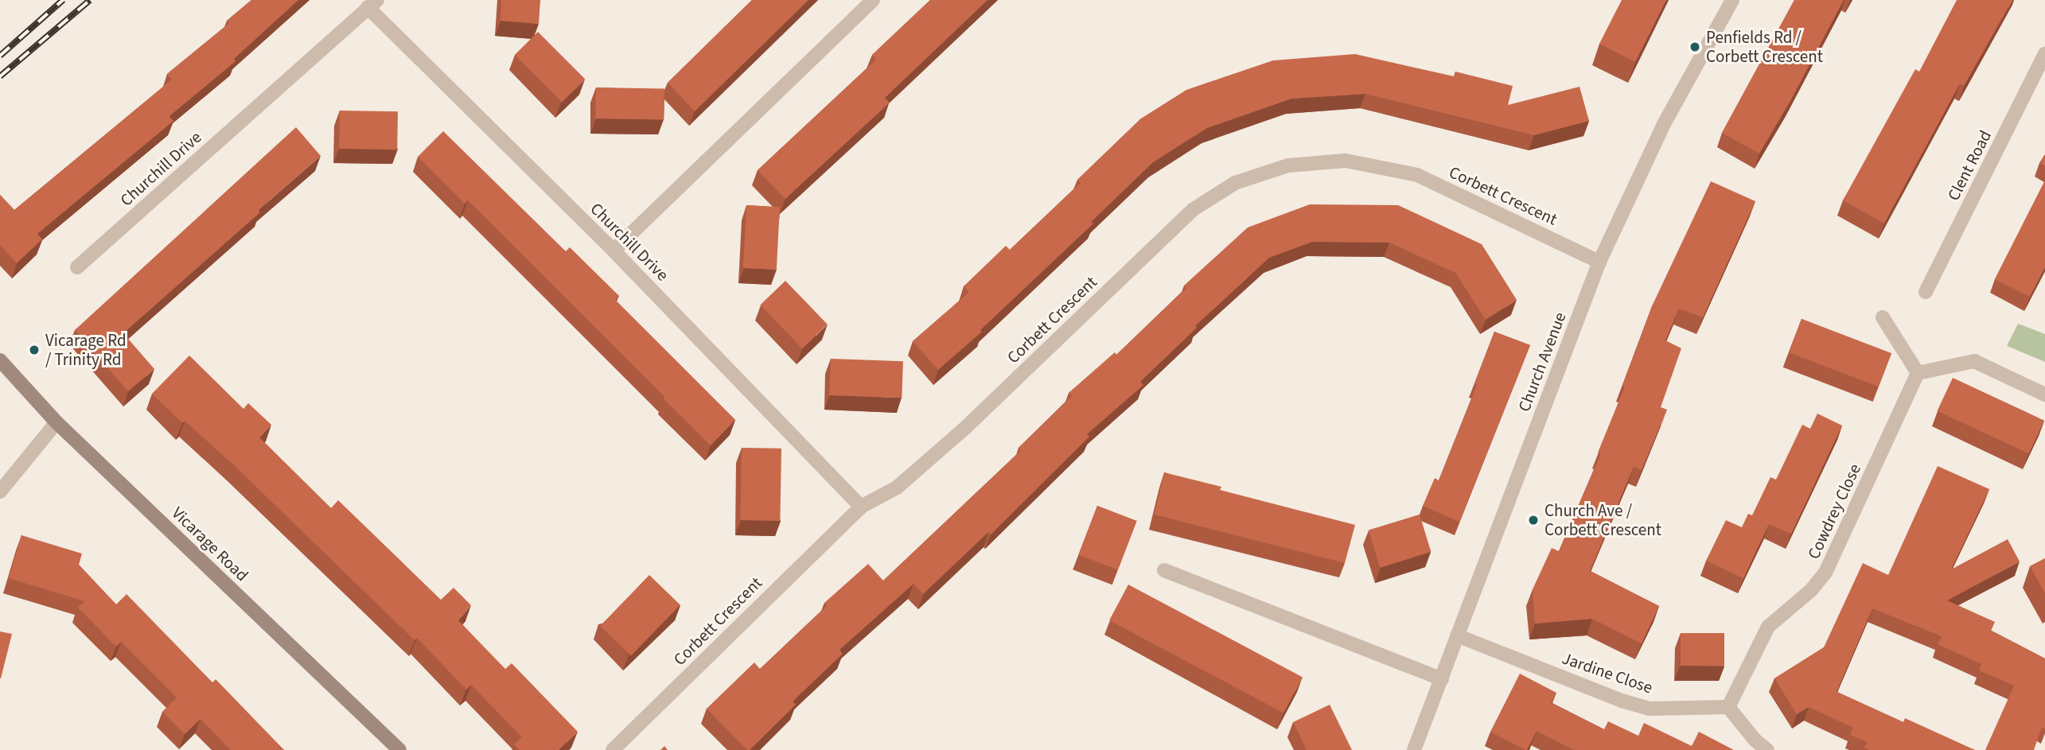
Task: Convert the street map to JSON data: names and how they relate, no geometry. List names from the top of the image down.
{
  "streets": {
    "street": [
      "Clent Road",
      "Churchill Drive",
      "Corbett Crescent",
      "Church Avenue",
      "Cowdrey Close",
      "Vicarage Road",
      "Jardine Close"
    ]
  },
  "crossings": [
    ["Churchill Drive", "Corbett Crescent"],
    ["Corbett Crescent", "Church Avenue"],
    ["Church Avenue", "Jardine Close"],
    ["Cowdrey Close", "Jardine Close"]
  ],
  "places": ["Penfields Rd / Corbett Crescent", "Vicarage Rd / Trinity Rd", "Church Ave / Corbett Crescent"]
}
